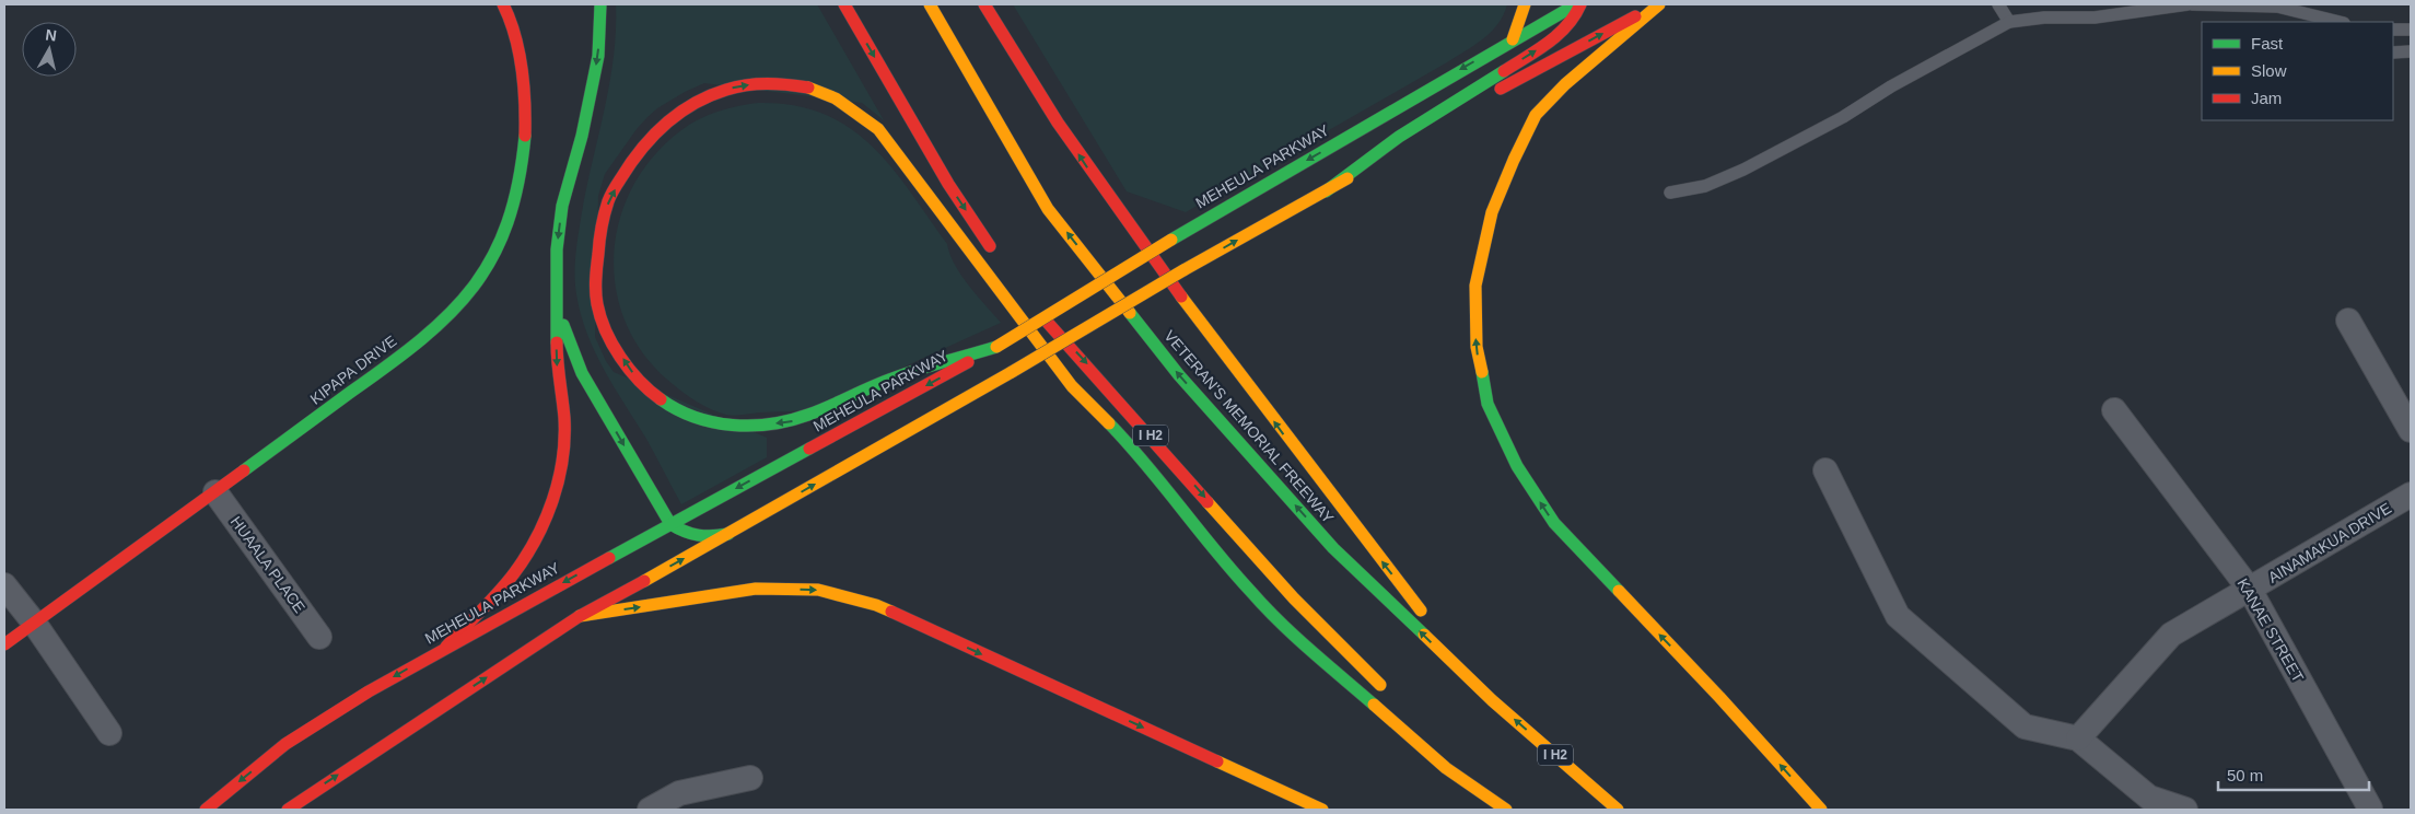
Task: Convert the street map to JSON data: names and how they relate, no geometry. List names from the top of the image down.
{
  "streets": {
    "main road": [
      "MEHEULA PARKWAY",
      "KIPAPA DRIVE",
      "VETERAN'S MEMORIAL FREEWAY",
      "I H2"
    ],
    "street": ["AINAMAKUA DRIVE", "HUAALA PLACE", "KANAE STREET"]
  },
  "crossings": [
    ["KIPAPA DRIVE", "HUAALA PLACE"],
    ["AINAMAKUA DRIVE", "KANAE STREET"]
  ],
  "legend": ["Fast", "Slow", "Jam"],
  "scale_bar": "50 m",
  "north": "top"
}
